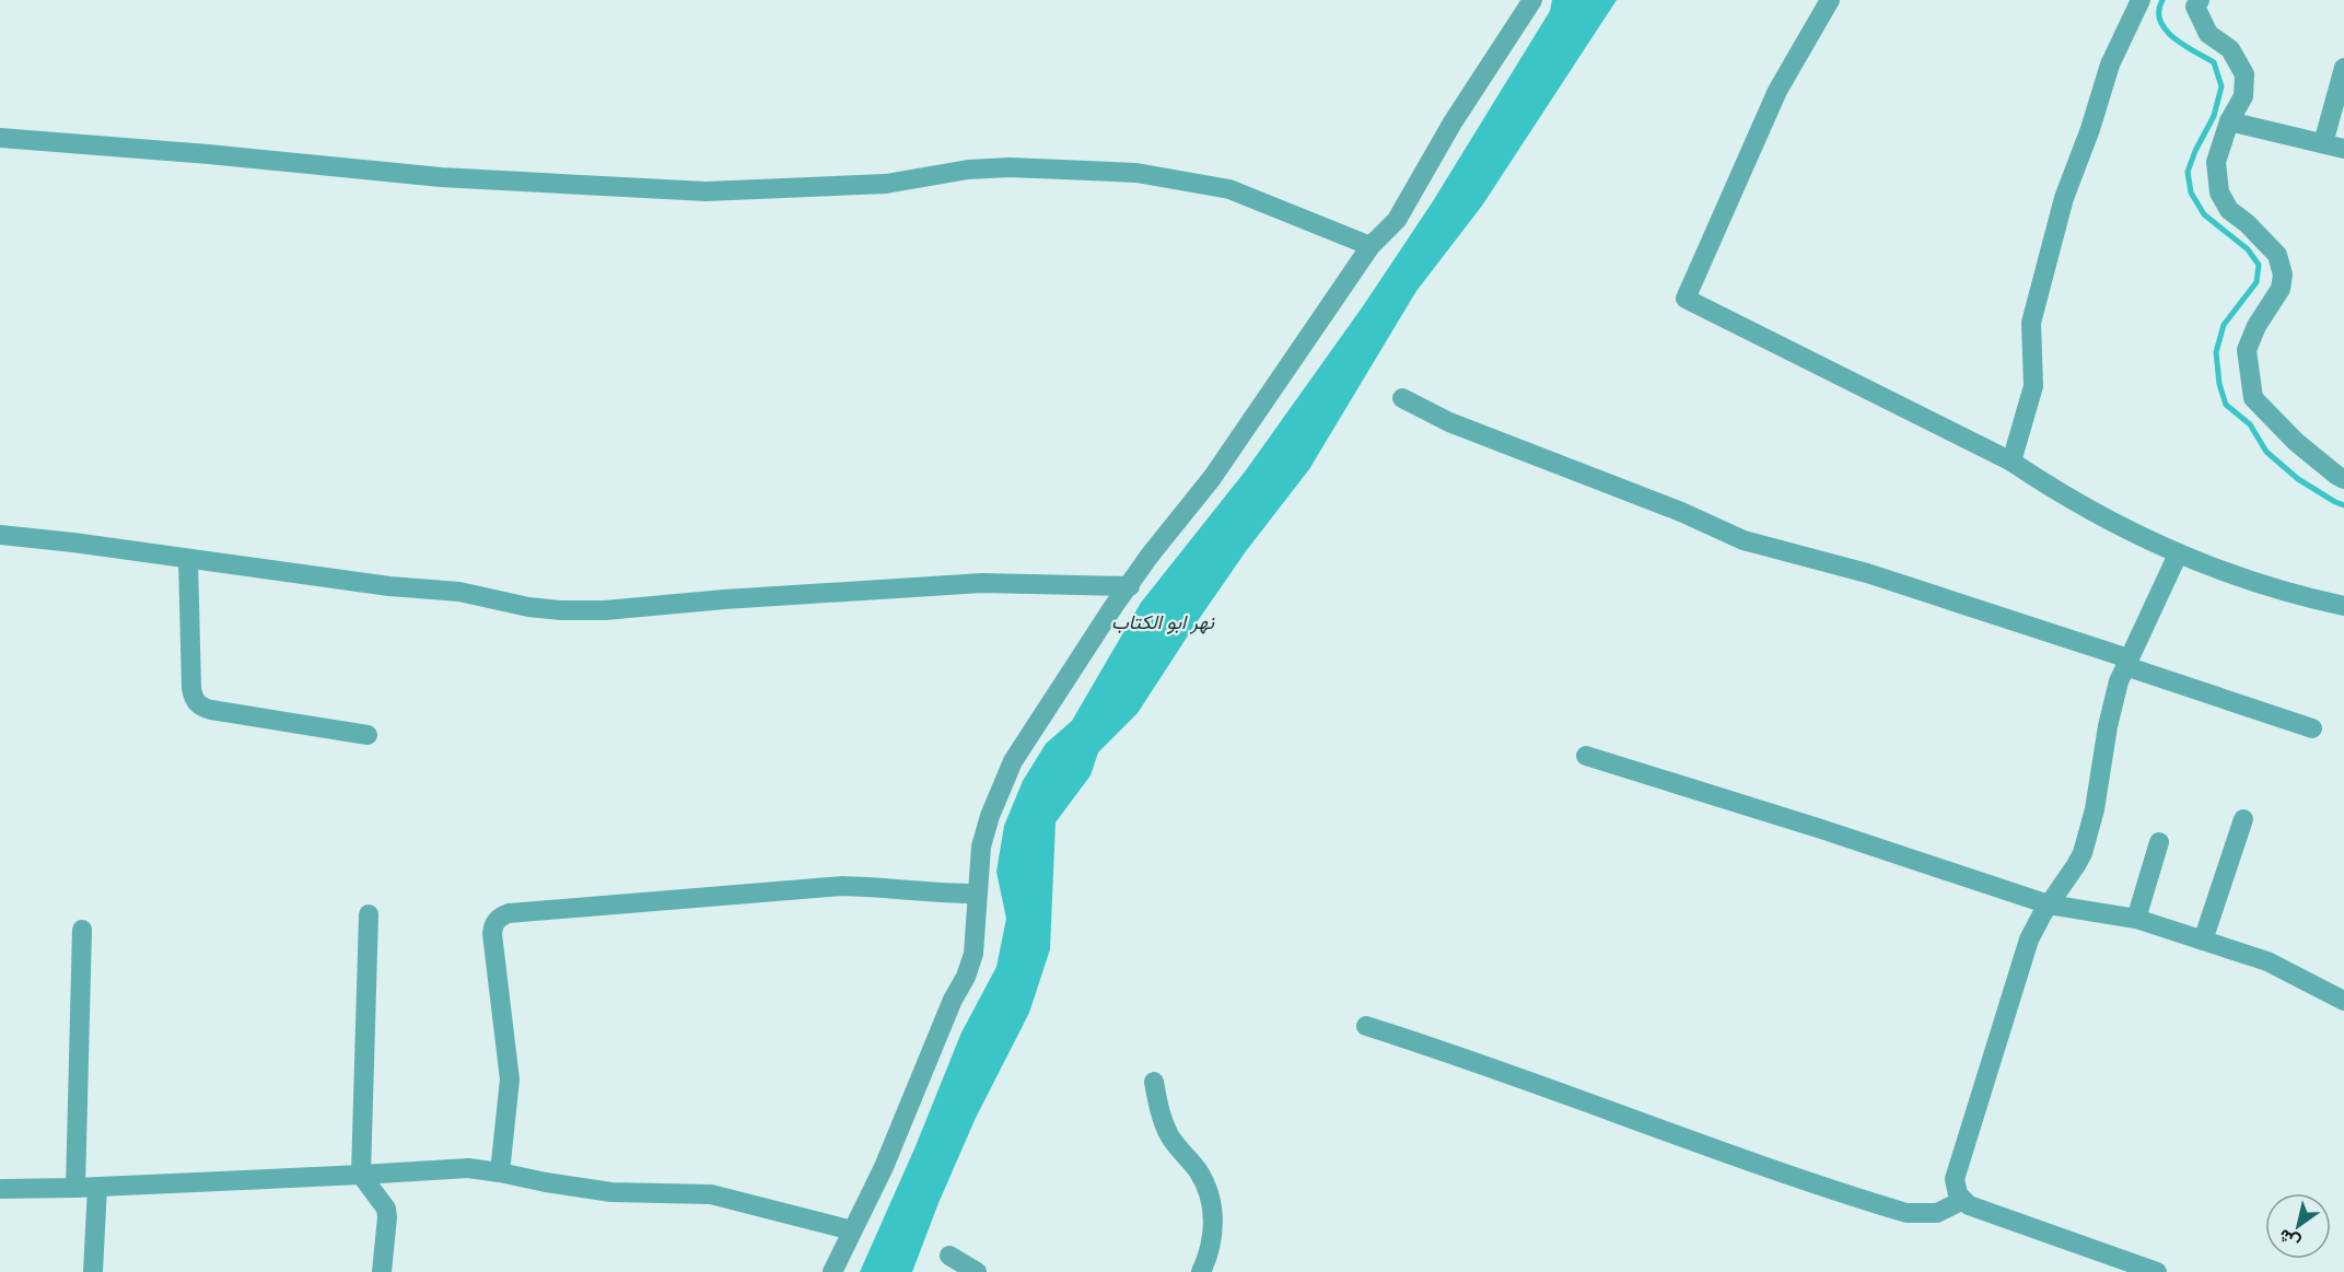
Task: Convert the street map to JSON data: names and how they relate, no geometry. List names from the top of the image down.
{
  "water": ["نهر ابو الكتاب"],
  "north": "bottom left"
}
